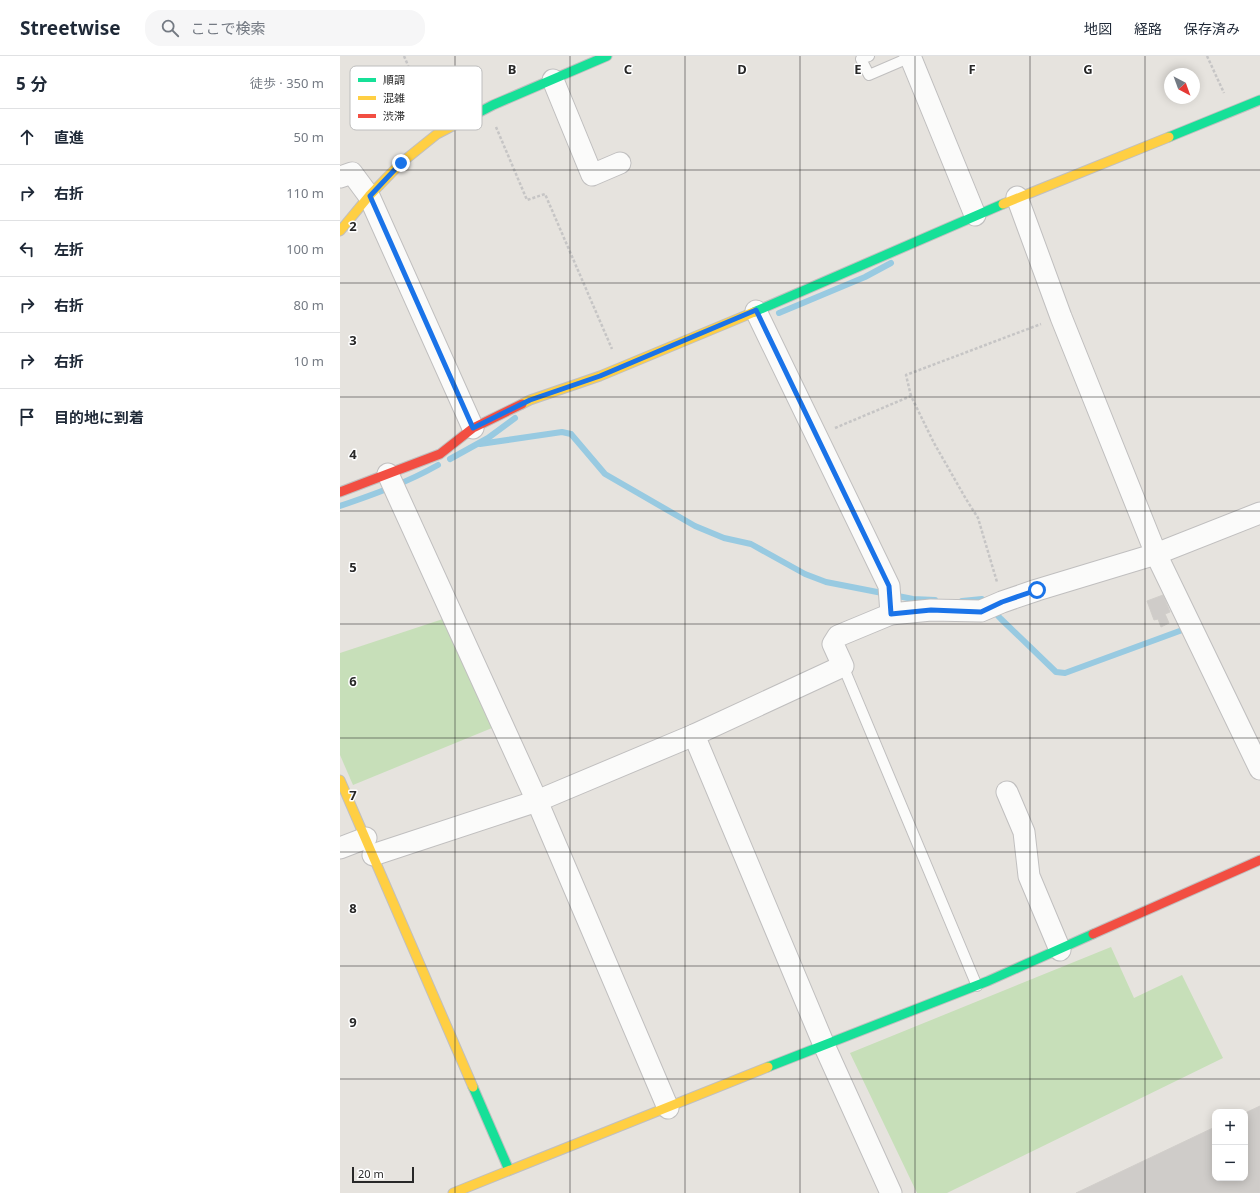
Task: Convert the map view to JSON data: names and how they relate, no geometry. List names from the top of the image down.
{
  "legend": ["順調", "混雑", "渋滞"],
  "scale_bar": "20 m",
  "north": "bottom right",
  "page": {
    "header": "Streetwise",
    "search": "ここで検索",
    "nav": ["地図", "経路", "保存済み"],
    "heading": ["5 分", "徒歩 · 350 m"],
    "list": [
      ["直進", "50 m"],
      ["右折", "110 m"],
      ["左折", "100 m"],
      ["右折", "80 m"],
      ["右折", "10 m"],
      "目的地に到着"
    ],
    "map_buttons": ["+", "−"],
    "scale": "20 m"
  },
  "grid": {
    "columns": [
      "B",
      "C",
      "D",
      "E",
      "F",
      "G"
    ],
    "rows": [
      "2",
      "3",
      "4",
      "5",
      "6",
      "7",
      "8",
      "9"
    ]
  }
}
